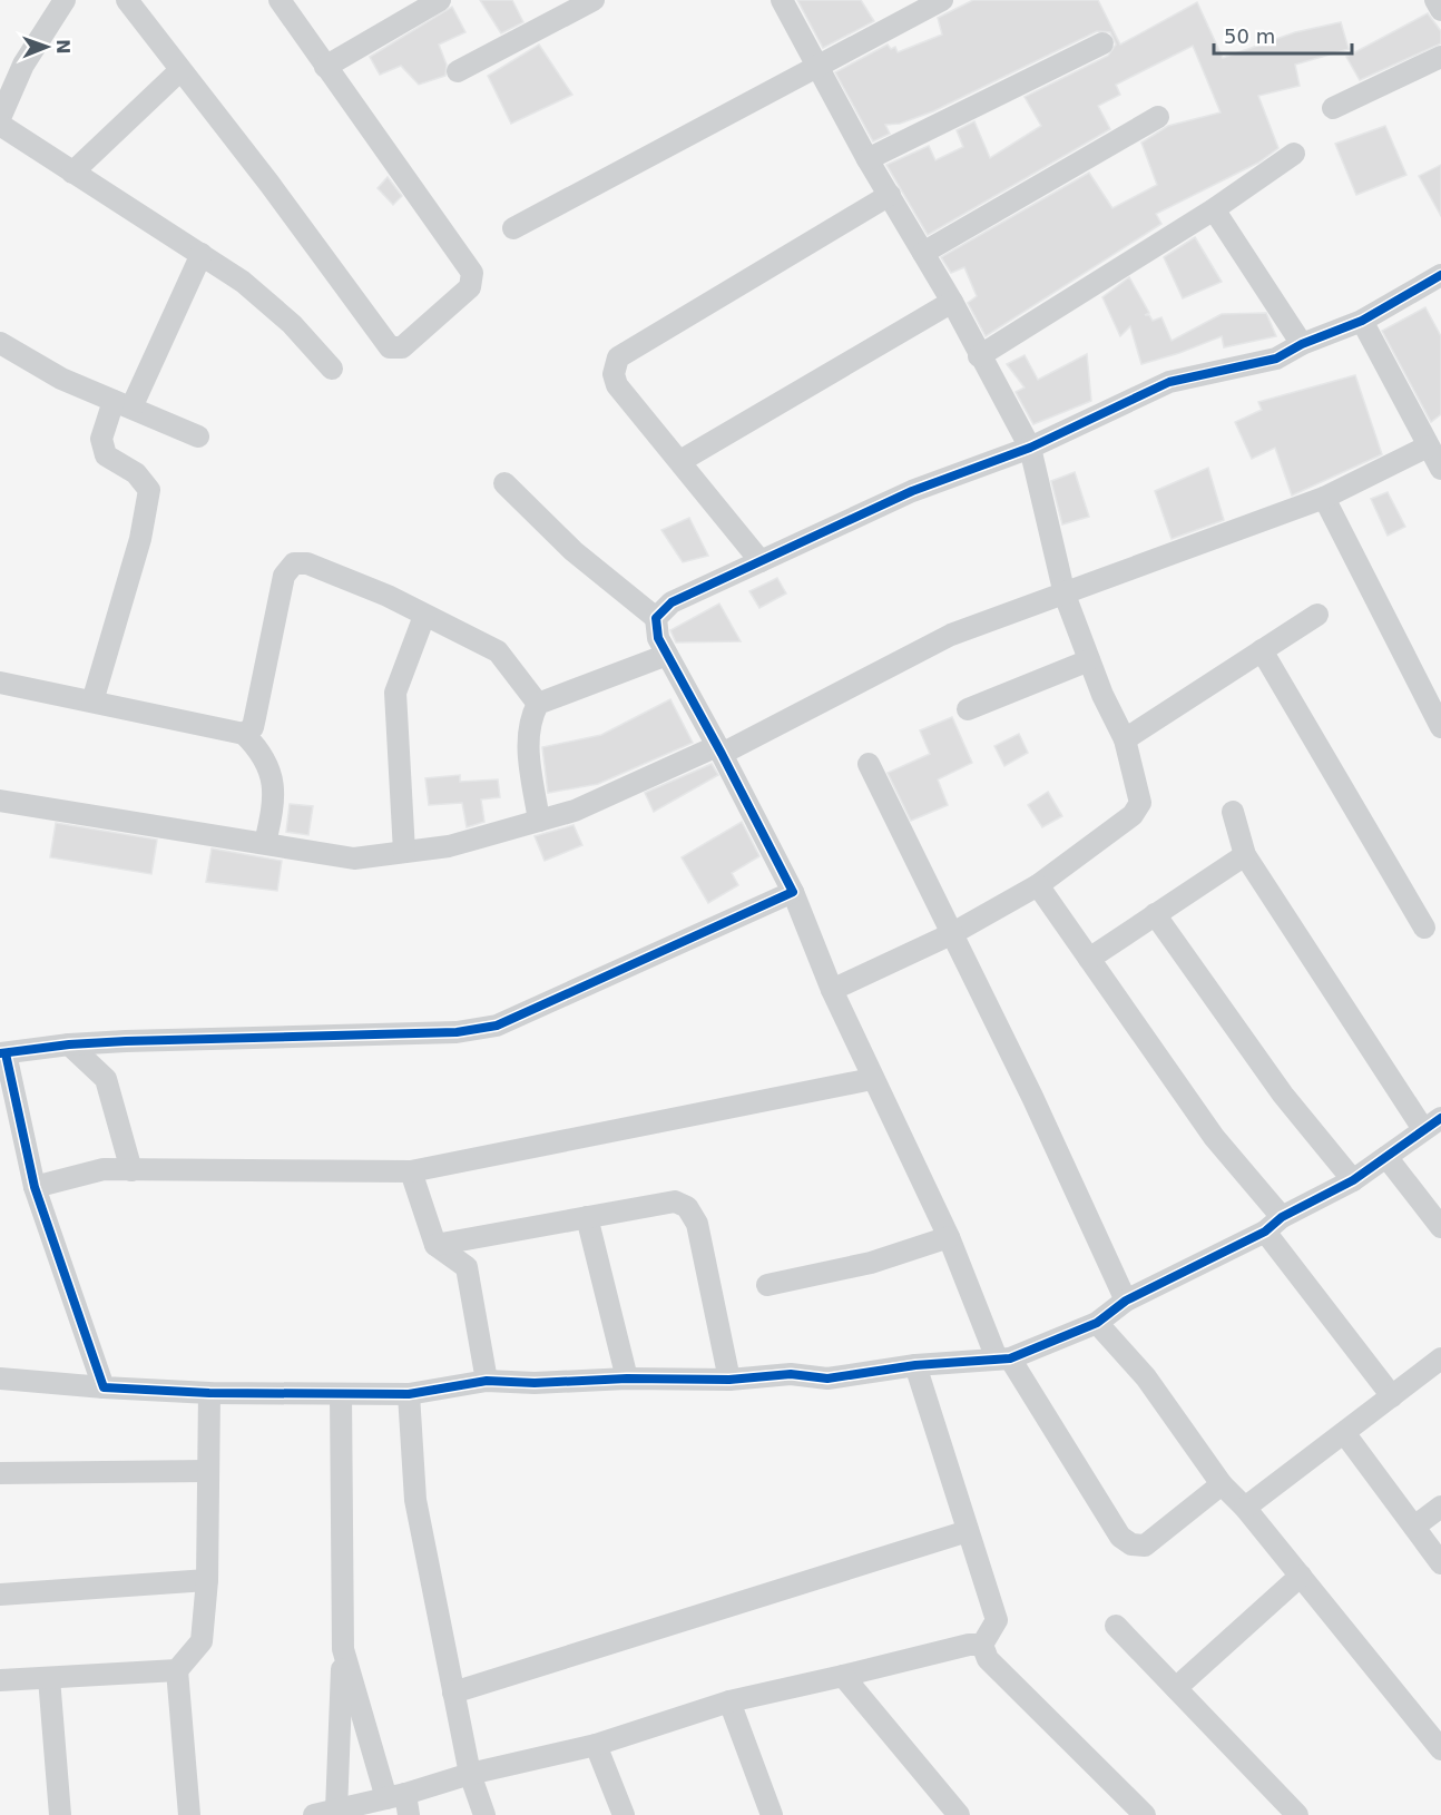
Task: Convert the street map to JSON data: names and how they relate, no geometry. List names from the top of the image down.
{
  "scale_bar": "50 m",
  "north": "right"
}
